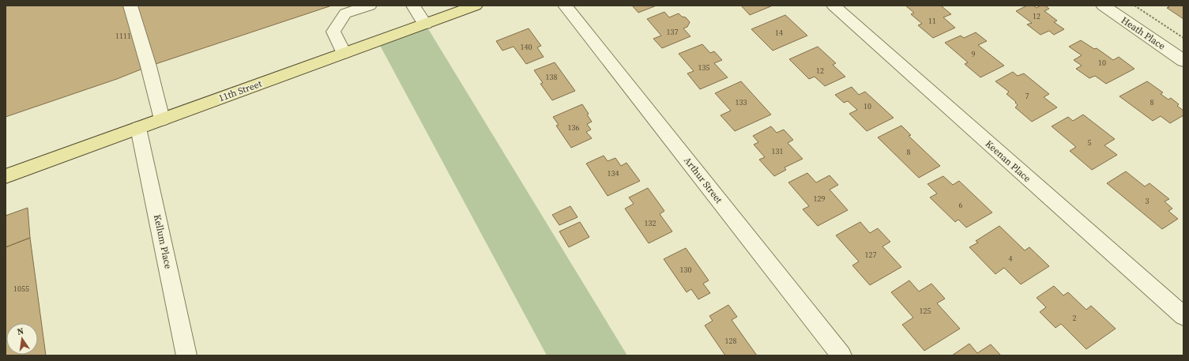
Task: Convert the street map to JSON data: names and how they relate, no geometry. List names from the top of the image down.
{
  "streets": {
    "main road": ["11th Street"],
    "street": [
      "Heath Place",
      "Keenan Place",
      "Arthur Street",
      "Kellum Place"
    ]
  },
  "crossings": [
    ["11th Street", "Kellum Place"]
  ],
  "house_numbers": [
    "12",
    "11",
    "137",
    "14",
    "1111",
    "140",
    "9",
    "10",
    "135",
    "12",
    "138",
    "7",
    "133",
    "8",
    "10",
    "136",
    "5",
    "131",
    "8",
    "134",
    "129",
    "3",
    "6",
    "132",
    "127",
    "4",
    "130",
    "1055",
    "125",
    "2",
    "128"
  ],
  "north": "top"
}
